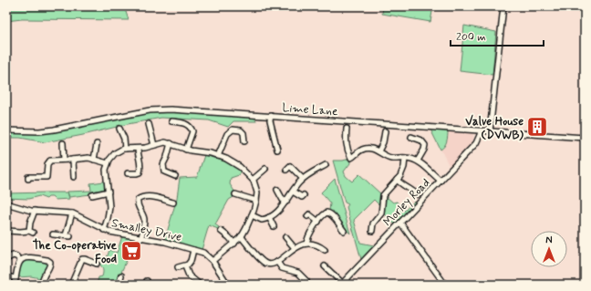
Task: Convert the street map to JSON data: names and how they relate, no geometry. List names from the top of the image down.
{
  "streets": {
    "street": ["Lime Lane", "Morley Road", "Smalley Drive"]
  },
  "crossings": [
    ["Lime Lane", "Morley Road"]
  ],
  "places": {
    "building": ["Valve House (DVWB)"],
    "supermarket": ["The Co-operative Food"]
  },
  "scale_bar": "200 m",
  "north": "top"
}
